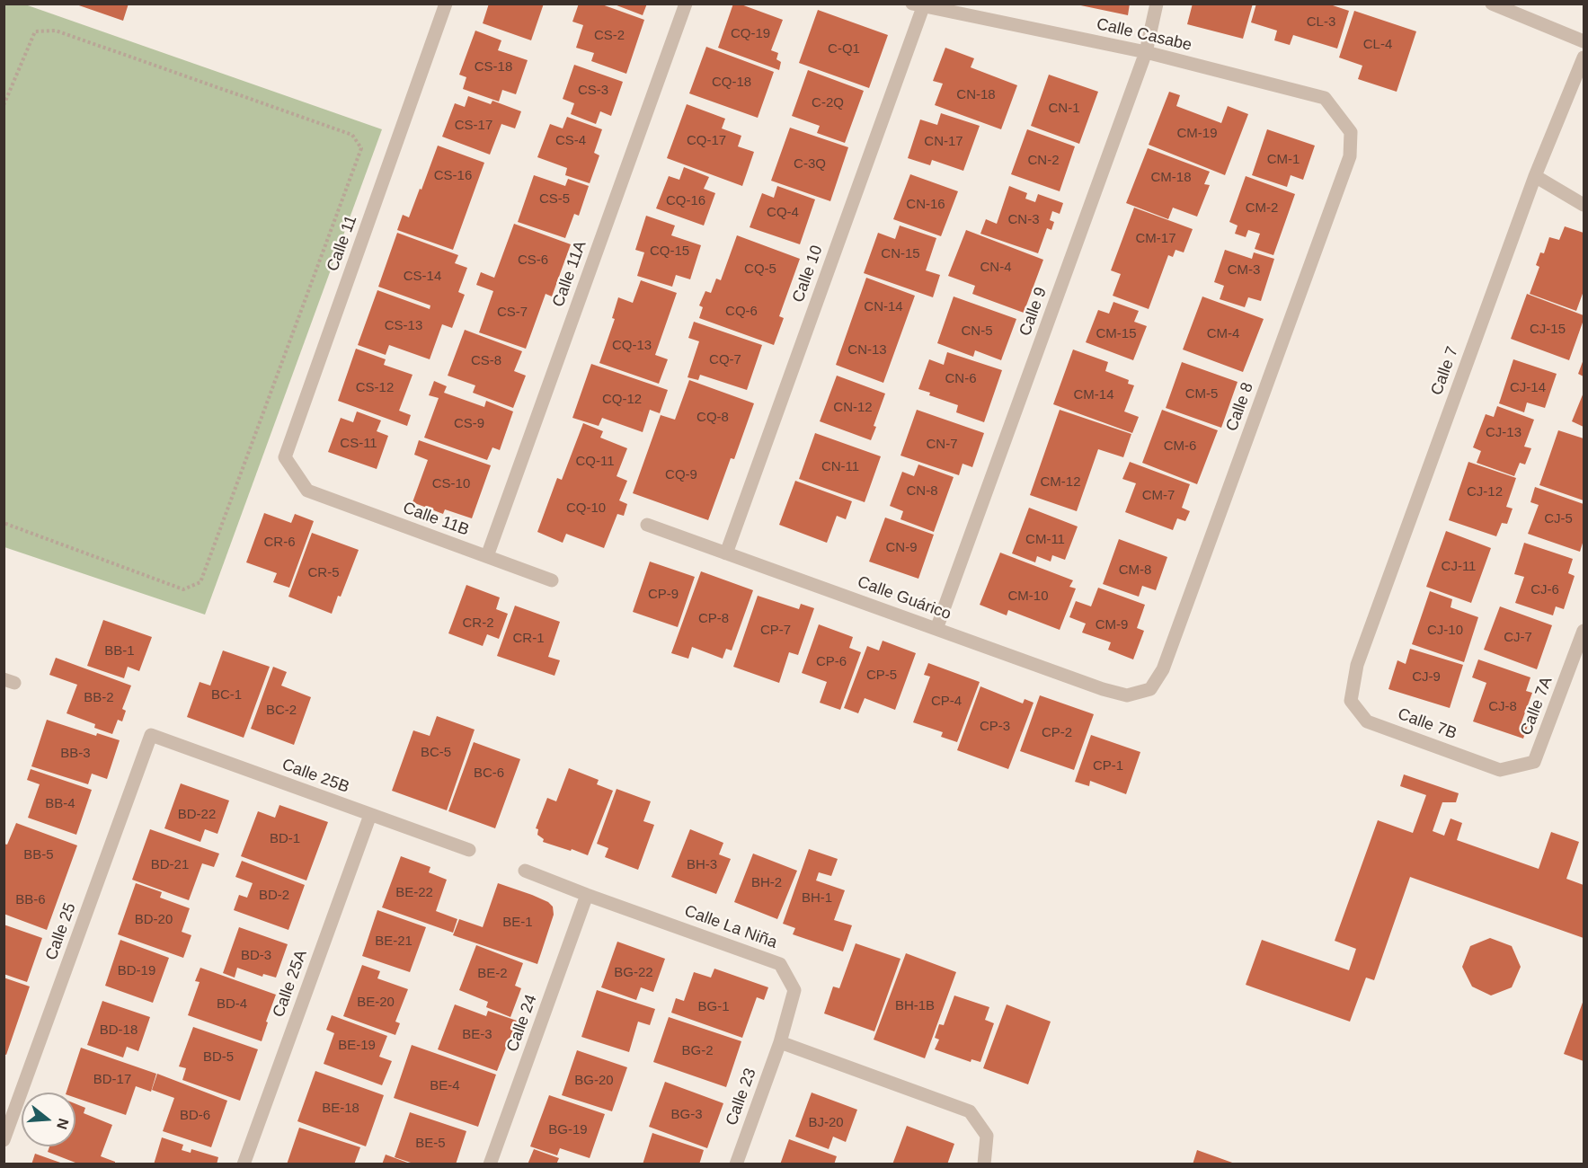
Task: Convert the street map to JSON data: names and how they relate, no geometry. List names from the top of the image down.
{
  "streets": {
    "street": [
      "Calle Casabe",
      "Calle 11",
      "Calle 11A",
      "Calle 10",
      "Calle 9",
      "Calle 7",
      "Calle 8",
      "Calle 11B",
      "Calle Guárico",
      "Calle 7A",
      "Calle 7B",
      "Calle 25B",
      "Calle La Niña",
      "Calle 25",
      "Calle 25A",
      "Calle 24",
      "Calle 23"
    ]
  },
  "crossings": [
    ["Calle Casabe", "Calle 10"],
    ["Calle Casabe", "Calle 9"],
    ["Calle Casabe", "Calle 8"],
    ["Calle 11", "Calle 11B"],
    ["Calle 11A", "Calle 11B"],
    ["Calle 10", "Calle Guárico"],
    ["Calle 9", "Calle Guárico"],
    ["Calle 7", "Calle 7B"],
    ["Calle 8", "Calle Guárico"],
    ["Calle 7A", "Calle 7B"],
    ["Calle 25B", "Calle 25"],
    ["Calle 25B", "Calle 25A"],
    ["Calle La Niña", "Calle 24"],
    ["Calle La Niña", "Calle 23"]
  ],
  "house_numbers": [
    "CL-3",
    "CQ-19",
    "CS-2",
    "CL-4",
    "C-Q1",
    "CS-18",
    "CQ-18",
    "CS-3",
    "CN-18",
    "C-2Q",
    "CN-1",
    "CS-17",
    "CM-19",
    "CS-4",
    "CQ-17",
    "CN-17",
    "CM-1",
    "CN-2",
    "C-3Q",
    "CS-16",
    "CM-18",
    "CS-5",
    "CQ-16",
    "CN-16",
    "CM-2",
    "CQ-4",
    "CN-3",
    "CM-17",
    "CQ-15",
    "CN-15",
    "CS-6",
    "CN-4",
    "CQ-5",
    "CM-3",
    "CS-14",
    "CN-14",
    "CQ-6",
    "CS-7",
    "CS-13",
    "CJ-15",
    "CN-5",
    "CM-15",
    "CM-4",
    "CQ-13",
    "CN-13",
    "CQ-7",
    "CS-8",
    "CN-6",
    "CS-12",
    "CJ-14",
    "CM-5",
    "CM-14",
    "CQ-12",
    "CN-12",
    "CQ-8",
    "CS-9",
    "CJ-13",
    "CS-11",
    "CN-7",
    "CM-6",
    "CQ-11",
    "CN-11",
    "CQ-9",
    "CM-12",
    "CS-10",
    "CN-8",
    "CJ-12",
    "CM-7",
    "CQ-10",
    "CJ-5",
    "CM-11",
    "CR-6",
    "CN-9",
    "CJ-11",
    "CM-8",
    "CR-5",
    "CJ-6",
    "CP-9",
    "CM-10",
    "CP-8",
    "CR-2",
    "CM-9",
    "CP-7",
    "CJ-10",
    "CJ-7",
    "CR-1",
    "BB-1",
    "CP-6",
    "CP-5",
    "CJ-9",
    "BC-1",
    "BB-2",
    "CP-4",
    "CJ-8",
    "BC-2",
    "CP-3",
    "CP-2",
    "BC-5",
    "BB-3",
    "CP-1",
    "BC-6",
    "BB-4",
    "BD-22",
    "BD-1",
    "BB-5",
    "BD-21",
    "BH-3",
    "BH-2",
    "BE-22",
    "BD-2",
    "BH-1",
    "BB-6",
    "BD-20",
    "BE-1",
    "BE-21",
    "BD-3",
    "BD-19",
    "BG-22",
    "BE-2",
    "BE-20",
    "BD-4",
    "BH-1B",
    "BG-1",
    "BD-18",
    "BE-3",
    "BE-19",
    "BG-2",
    "BD-5",
    "BD-17",
    "BG-20",
    "BE-4",
    "BE-18",
    "BG-3",
    "BD-6",
    "BJ-20",
    "BG-19",
    "BE-5"
  ],
  "north": "right"
}
